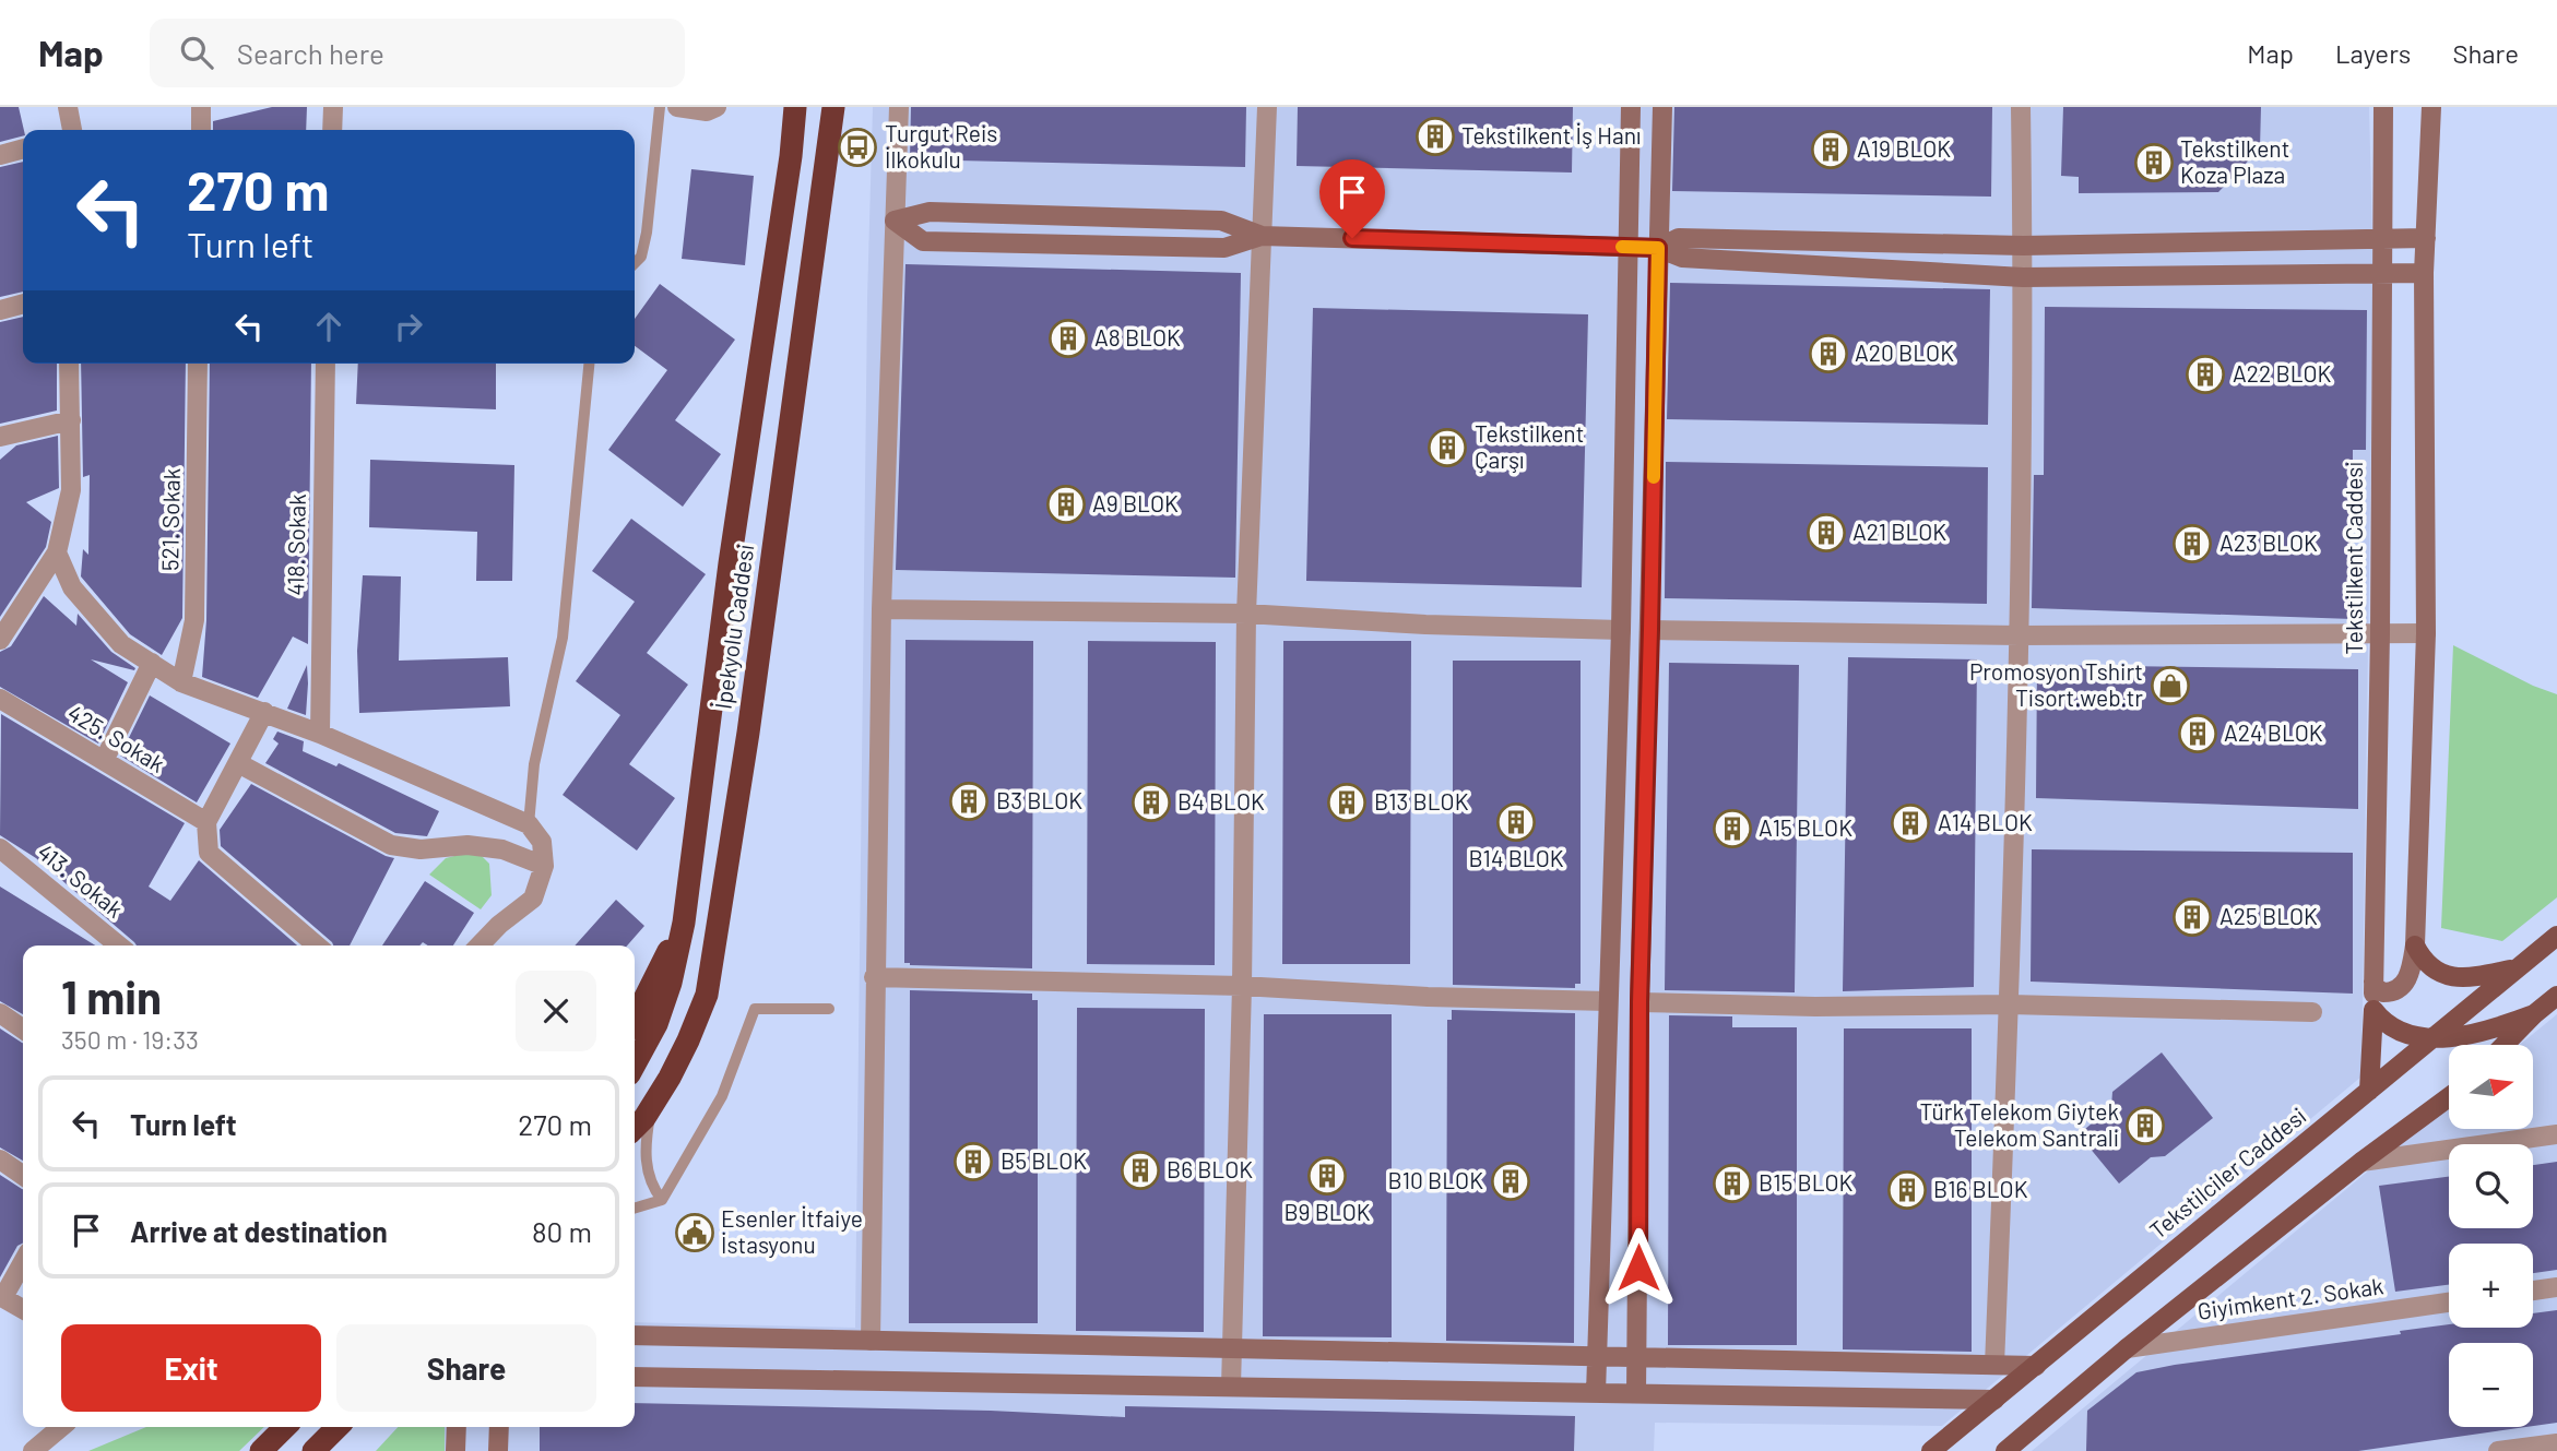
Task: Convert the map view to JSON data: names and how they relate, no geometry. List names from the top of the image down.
{
  "streets": {
    "highway": ["İpekyolu Caddesi"],
    "main road": ["Tekstilciler Caddesi"],
    "street": [
      "521. Sokak",
      "418. Sokak",
      "Tekstilkent Caddesi",
      "425. Sokak",
      "413. Sokak",
      "Giyimkent 2. Sokak"
    ]
  },
  "places": {
    "building": [
      "Tekstilkent İş Hanı",
      "A19 BLOK",
      "Tekstilkent Koza Plaza",
      "A8 BLOK",
      "A20 BLOK",
      "A22 BLOK",
      "Tekstilkent Çarşı",
      "A9 BLOK",
      "A21 BLOK",
      "A23 BLOK",
      "A24 BLOK",
      "B3 BLOK",
      "B4 BLOK",
      "B13 BLOK",
      "B14 BLOK",
      "A14 BLOK",
      "A15 BLOK",
      "A25 BLOK",
      "Türk Telekom Giytek Telekom Santrali",
      "B5 BLOK",
      "B6 BLOK",
      "B9 BLOK",
      "B10 BLOK",
      "B15 BLOK",
      "B16 BLOK"
    ],
    "bus stop": ["Turgut Reis İlkokulu"],
    "shop": ["Promosyon Tshirt Tisort.web.tr"],
    "public building": ["Esenler İtfaiye İstasyonu"]
  },
  "north": "right",
  "page": {
    "header": "Map",
    "search": "Search here",
    "nav": ["Map", "Layers", "Share"],
    "turn": ["270 m", "Turn left"],
    "heading": ["1 min", "350 m · 19:33"],
    "map_buttons": ["+", "−"],
    "list": [
      {
        "name": "Turn left",
        "value": "270 m"
      },
      {
        "name": "Arrive at destination",
        "value": "80 m"
      }
    ],
    "buttons": ["Exit", "Share"]
  }
}
